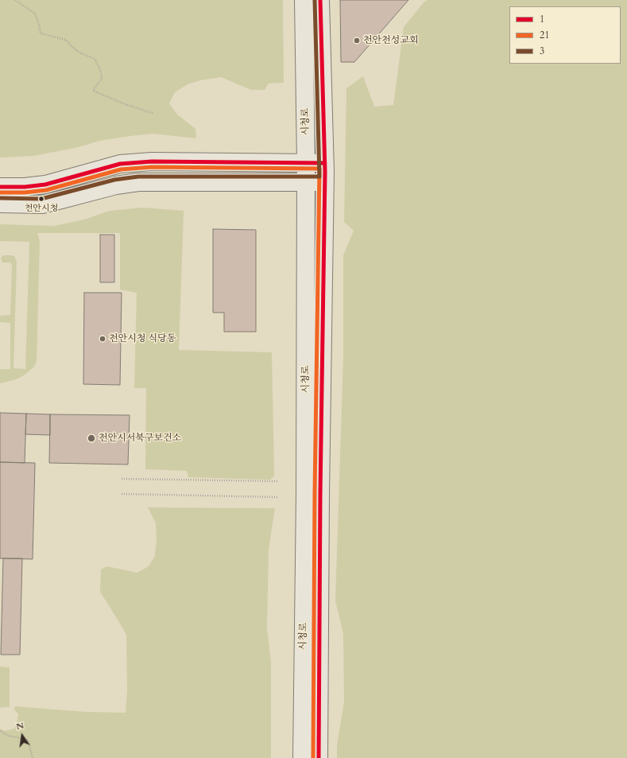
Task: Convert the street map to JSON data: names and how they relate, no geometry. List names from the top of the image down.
{
  "streets": {
    "street": ["시청로"]
  },
  "places": [
    "천안천성교회",
    "천안시청",
    "천안시청 식당동",
    "천안시서북구보건소"
  ],
  "lines": ["transit line 1", "transit line 3", "transit line 21"],
  "legend": ["1", "21", "3"],
  "north": "top"
}
